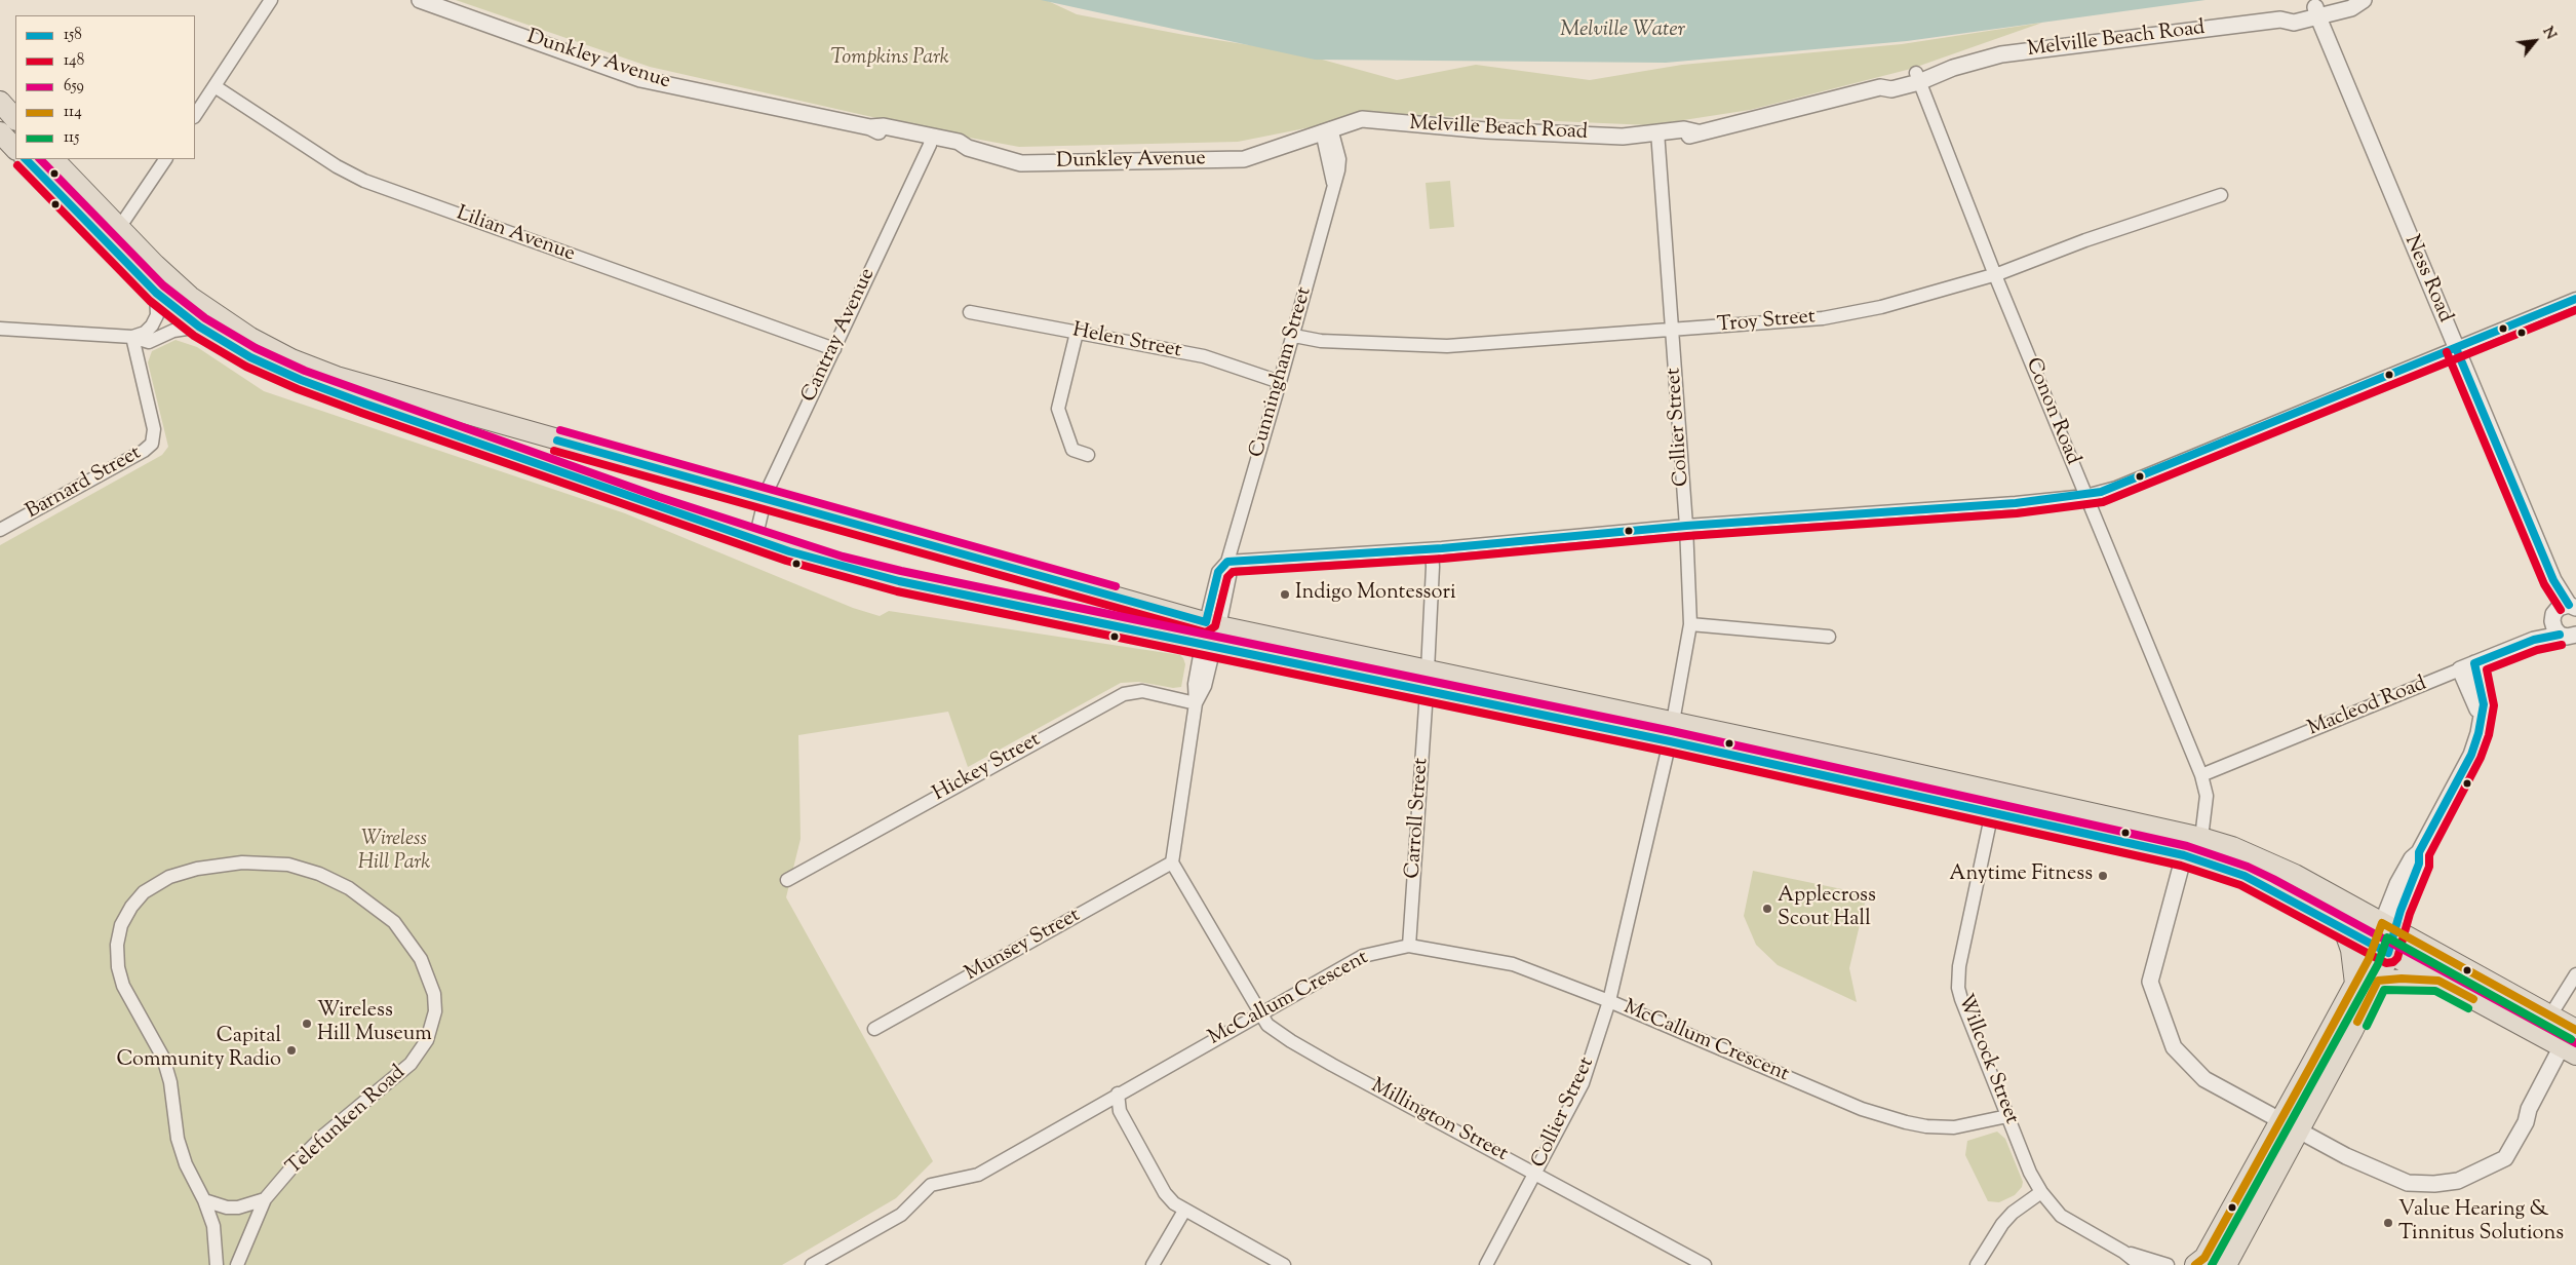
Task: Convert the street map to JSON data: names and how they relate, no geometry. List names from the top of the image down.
{
  "streets": {
    "street": [
      "Melville Beach Road",
      "Dunkley Avenue",
      "Lilian Avenue",
      "Ness Road",
      "Troy Street",
      "Cantray Avenue",
      "Helen Street",
      "Cunningham Street",
      "Conon Road",
      "Collier Street",
      "Barnard Street",
      "Macleod Road",
      "Hickey Street",
      "Carroll Street",
      "Munsey Street",
      "McCallum Crescent",
      "Willcock Street",
      "Telefunken Road",
      "Millington Street"
    ]
  },
  "crossings": [
    ["Melville Beach Road", "Dunkley Avenue"],
    ["Melville Beach Road", "Ness Road"],
    ["Melville Beach Road", "Cunningham Street"],
    ["Melville Beach Road", "Conon Road"],
    ["Melville Beach Road", "Collier Street"],
    ["Dunkley Avenue", "Cantray Avenue"],
    ["Dunkley Avenue", "Cunningham Street"],
    ["Lilian Avenue", "Cantray Avenue"],
    ["Ness Road", "Macleod Road"],
    ["Troy Street", "Cunningham Street"],
    ["Troy Street", "Conon Road"],
    ["Troy Street", "Collier Street"],
    ["Helen Street", "Cunningham Street"],
    ["Cunningham Street", "Hickey Street"],
    ["Cunningham Street", "Munsey Street"],
    ["Conon Road", "Macleod Road"],
    ["Collier Street", "McCallum Crescent"],
    ["Collier Street", "Millington Street"],
    ["Carroll Street", "McCallum Crescent"],
    ["McCallum Crescent", "Willcock Street"],
    ["McCallum Crescent", "Millington Street"]
  ],
  "water": ["Melville Water"],
  "parks": ["Tompkins Park", "Wireless Hill Park"],
  "places": [
    "Indigo Montessori",
    "Anytime Fitness",
    "Applecross Scout Hall",
    "Wireless Hill Museum",
    "Capital Community Radio",
    "Value Hearing & Tinnitus Solutions"
  ],
  "lines": [
    "transit line 158",
    "transit line 659",
    "transit line 148",
    "transit line 114",
    "transit line 115"
  ],
  "legend": [
    "158",
    "148",
    "659",
    "114",
    "115"
  ],
  "north": "top right"
}
